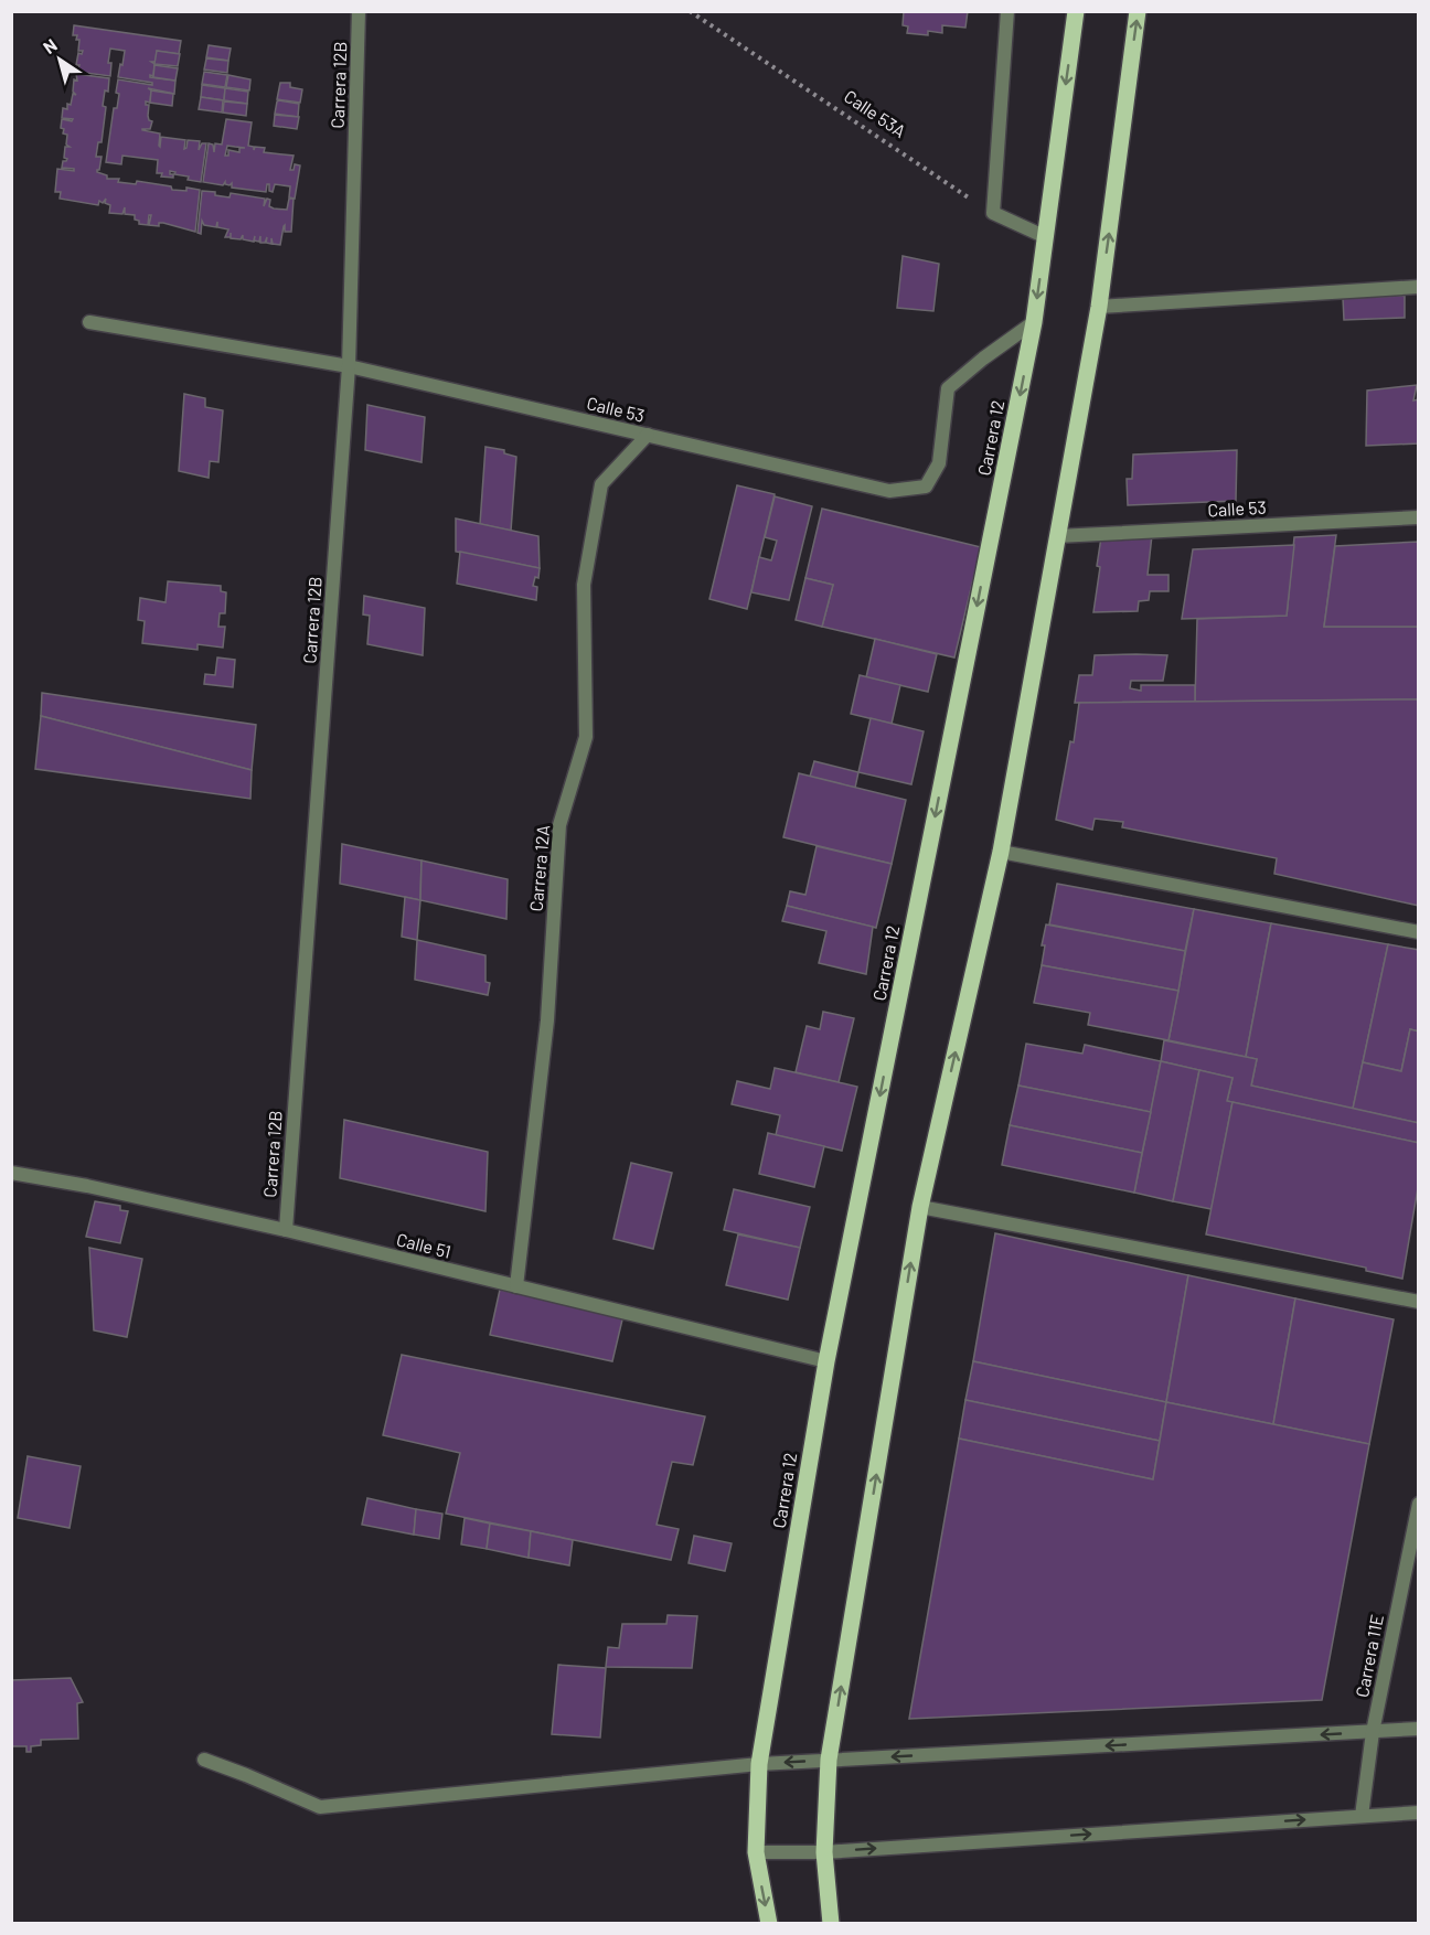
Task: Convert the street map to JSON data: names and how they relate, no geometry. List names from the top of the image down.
{
  "streets": {
    "main road": ["Carrera 12"],
    "street": [
      "Carrera 12B",
      "Calle 53",
      "Carrera 12A",
      "Calle 51",
      "Carrera 11E"
    ],
    "path": ["Calle 53A"]
  },
  "crossings": [
    ["Carrera 12B", "Calle 53"],
    ["Carrera 12B", "Calle 51"],
    ["Calle 53", "Carrera 12"],
    ["Calle 53", "Carrera 12A"],
    ["Carrera 12", "Calle 51"],
    ["Carrera 12A", "Calle 51"]
  ],
  "north": "top left"
}
